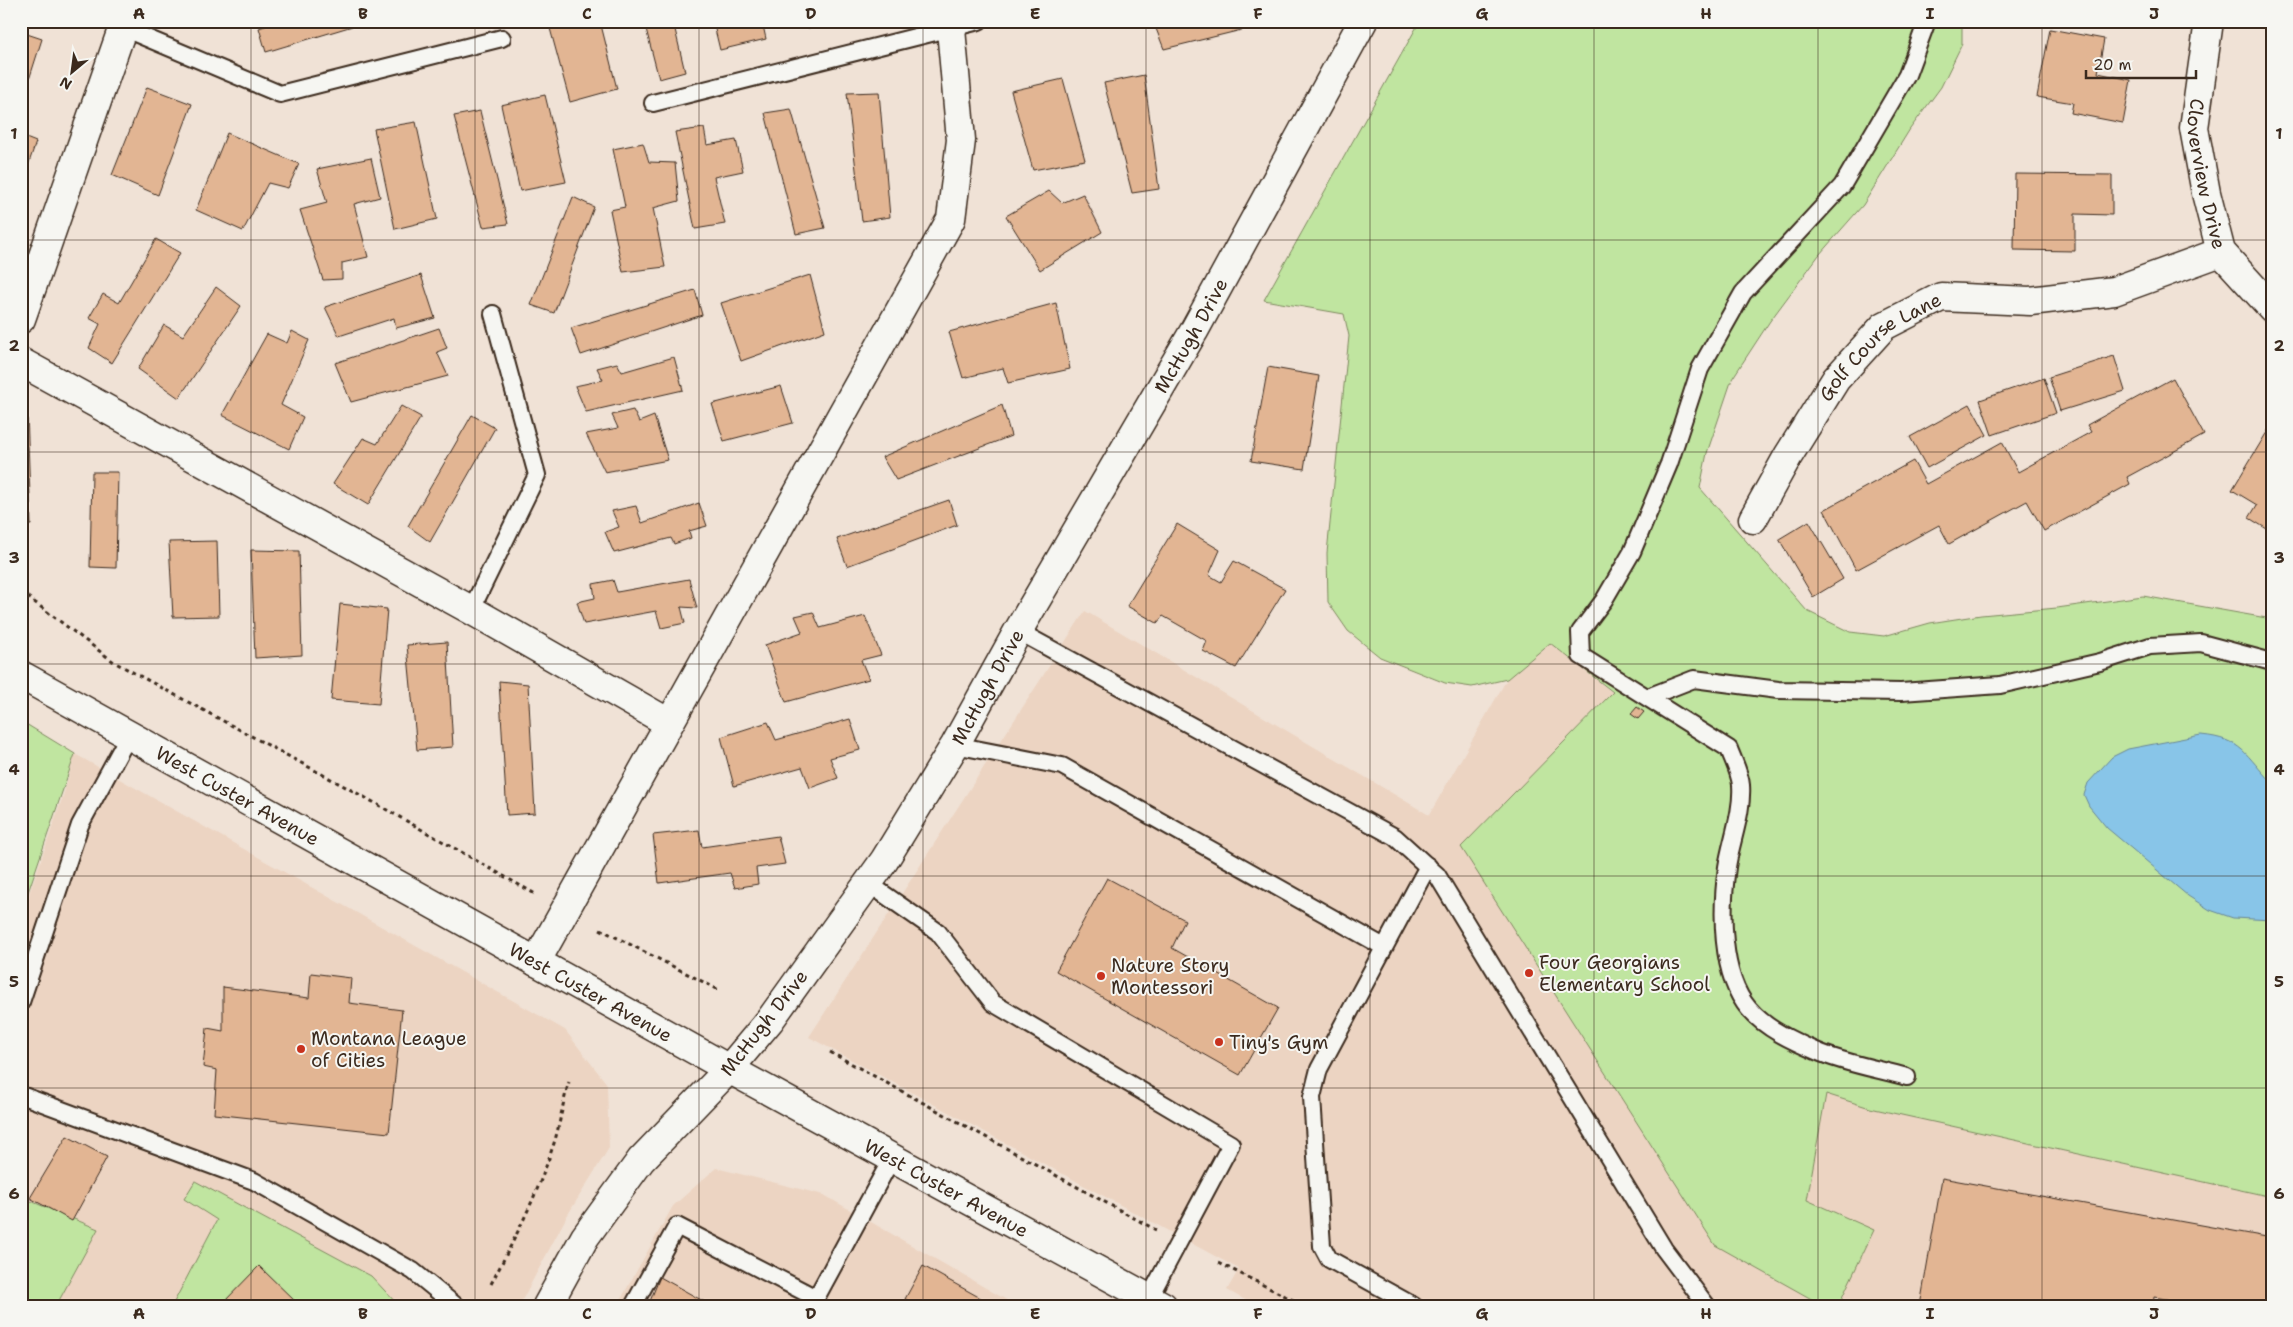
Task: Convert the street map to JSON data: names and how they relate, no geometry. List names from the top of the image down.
{
  "streets": {
    "street": [
      "Cloverview Drive",
      "McHugh Drive",
      "Golf Course Lane",
      "West Custer Avenue"
    ]
  },
  "crossings": [
    ["Cloverview Drive", "Golf Course Lane"],
    ["McHugh Drive", "West Custer Avenue"]
  ],
  "places": [
    "Four Georgians Elementary School",
    "Nature Story Montessori",
    "Tiny's Gym",
    "Montana League of Cities"
  ],
  "scale_bar": "20 m",
  "north": "bottom left",
  "grid": {
    "columns": [
      "A",
      "B",
      "C",
      "D",
      "E",
      "F",
      "G",
      "H",
      "I",
      "J"
    ],
    "rows": [
      "1",
      "2",
      "3",
      "4",
      "5",
      "6"
    ]
  }
}
